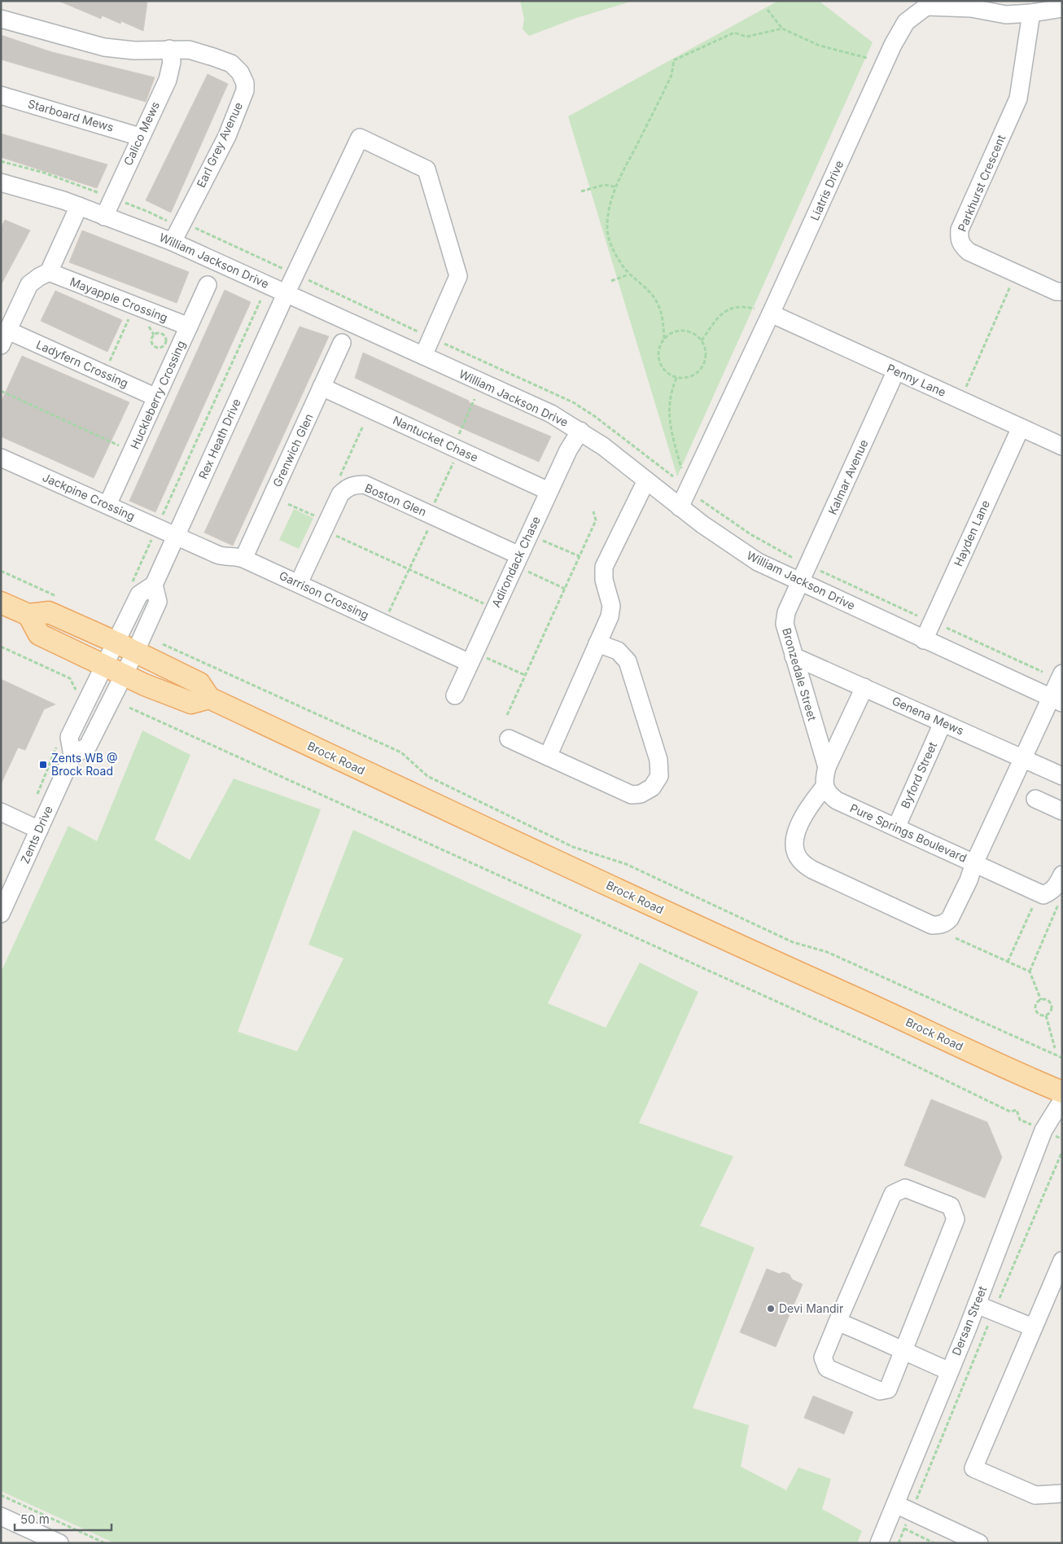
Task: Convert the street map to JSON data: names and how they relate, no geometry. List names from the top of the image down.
{
  "streets": {
    "main road": ["Brock Road"],
    "street": [
      "Starboard Mews",
      "Calico Mews",
      "Earl Grey Avenue",
      "Parkhurst Crescent",
      "Liatris Drive",
      "William Jackson Drive",
      "Mayapple Crossing",
      "Ladyfern Crossing",
      "Penny Lane",
      "Huckleberry Crossing",
      "Rex Heath Drive",
      "Nantucket Chase",
      "Grenwich Glen",
      "Kalmar Avenue",
      "Jackpine Crossing",
      "Boston Glen",
      "Hayden Lane",
      "Adirondack Chase",
      "Garrison Crossing",
      "Bronzedale Street",
      "Genena Mews",
      "Byford Street",
      "Pure Springs Boulevard",
      "Zents Drive",
      "Dersan Street"
    ]
  },
  "crossings": [
    ["Starboard Mews", "Calico Mews"],
    ["Calico Mews", "Earl Grey Avenue"],
    ["Calico Mews", "William Jackson Drive"],
    ["Earl Grey Avenue", "William Jackson Drive"],
    ["Parkhurst Crescent", "Liatris Drive"],
    ["Liatris Drive", "William Jackson Drive"],
    ["Liatris Drive", "Penny Lane"],
    ["William Jackson Drive", "Rex Heath Drive"],
    ["William Jackson Drive", "Kalmar Avenue"],
    ["William Jackson Drive", "Hayden Lane"],
    ["William Jackson Drive", "Adirondack Chase"],
    ["William Jackson Drive", "Bronzedale Street"],
    ["William Jackson Drive", "Pure Springs Boulevard"],
    ["Mayapple Crossing", "Huckleberry Crossing"],
    ["Ladyfern Crossing", "Huckleberry Crossing"],
    ["Penny Lane", "Kalmar Avenue"],
    ["Penny Lane", "Hayden Lane"],
    ["Huckleberry Crossing", "Jackpine Crossing"],
    ["Rex Heath Drive", "Jackpine Crossing"],
    ["Rex Heath Drive", "Garrison Crossing"],
    ["Rex Heath Drive", "Brock Road"],
    ["Nantucket Chase", "Grenwich Glen"],
    ["Nantucket Chase", "Adirondack Chase"],
    ["Grenwich Glen", "Garrison Crossing"],
    ["Kalmar Avenue", "Bronzedale Street"],
    ["Jackpine Crossing", "Garrison Crossing"],
    ["Boston Glen", "Adirondack Chase"],
    ["Boston Glen", "Garrison Crossing"],
    ["Adirondack Chase", "Garrison Crossing"],
    ["Bronzedale Street", "Genena Mews"],
    ["Genena Mews", "Byford Street"],
    ["Genena Mews", "Pure Springs Boulevard"],
    ["Byford Street", "Pure Springs Boulevard"]
  ],
  "places": {
    "transit": ["Zents WB @ Brock Road"],
    "other": ["Devi Mandir"]
  },
  "scale_bar": "50 m"
}
